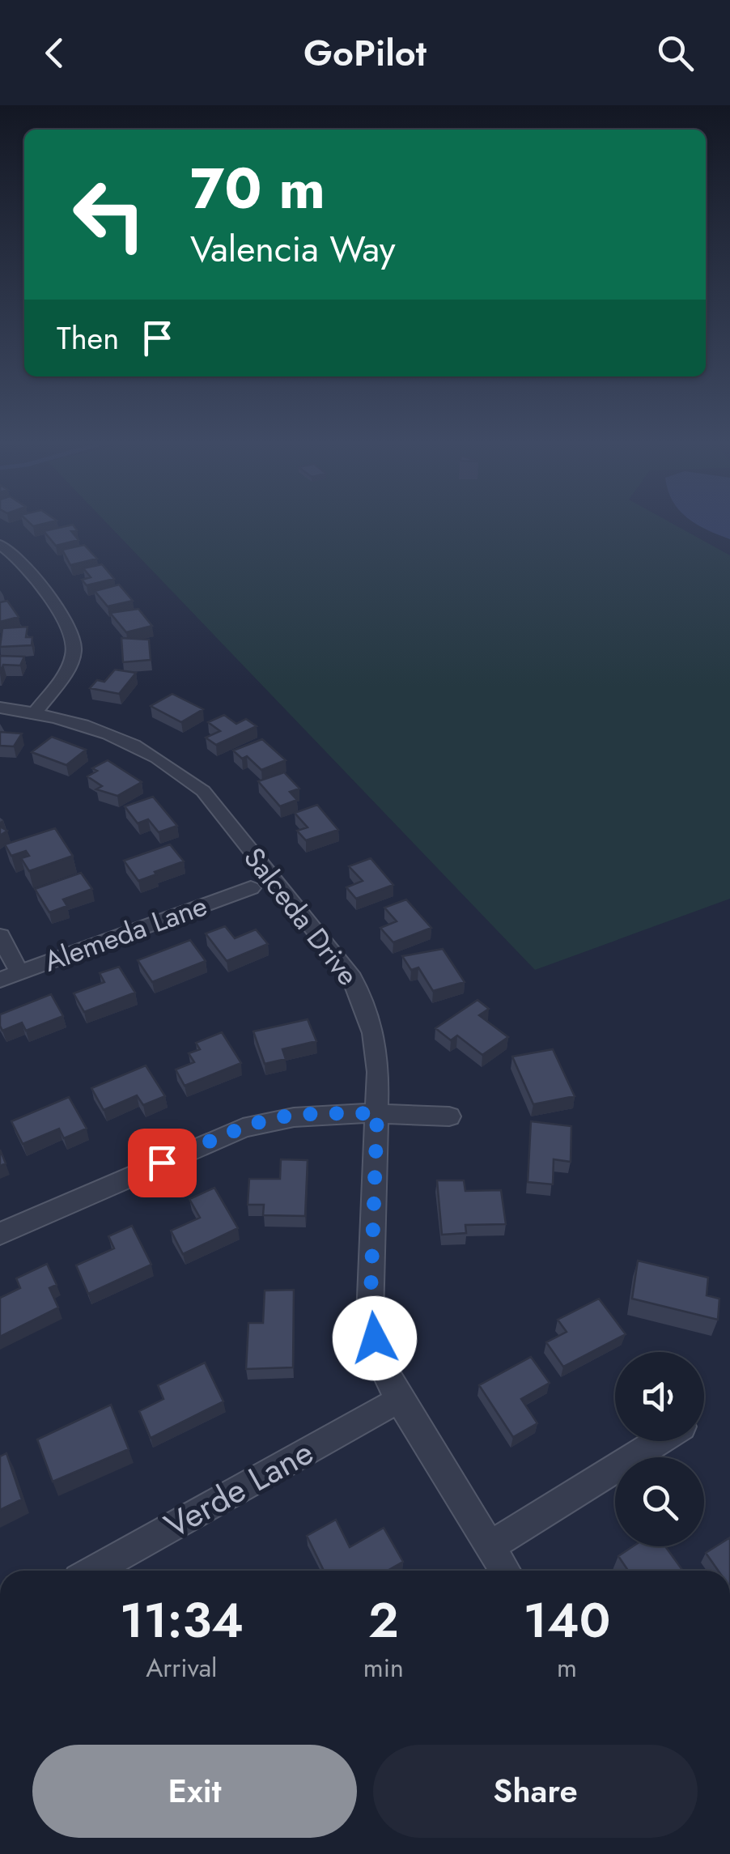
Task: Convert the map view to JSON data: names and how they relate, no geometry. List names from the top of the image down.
{
  "streets": {
    "street": ["Salceda Drive", "Alemeda Lane", "Verde Lane"]
  },
  "crossings": [
    ["Salceda Drive", "Verde Lane"]
  ],
  "page": {
    "header": "GoPilot",
    "turn": ["70 m", "Valencia Way"],
    "then": "Then",
    "eta": [
      "11:34",
      "Arrival",
      "2",
      "min",
      "140",
      "m"
    ],
    "buttons": ["Exit", "Share"]
  }
}
